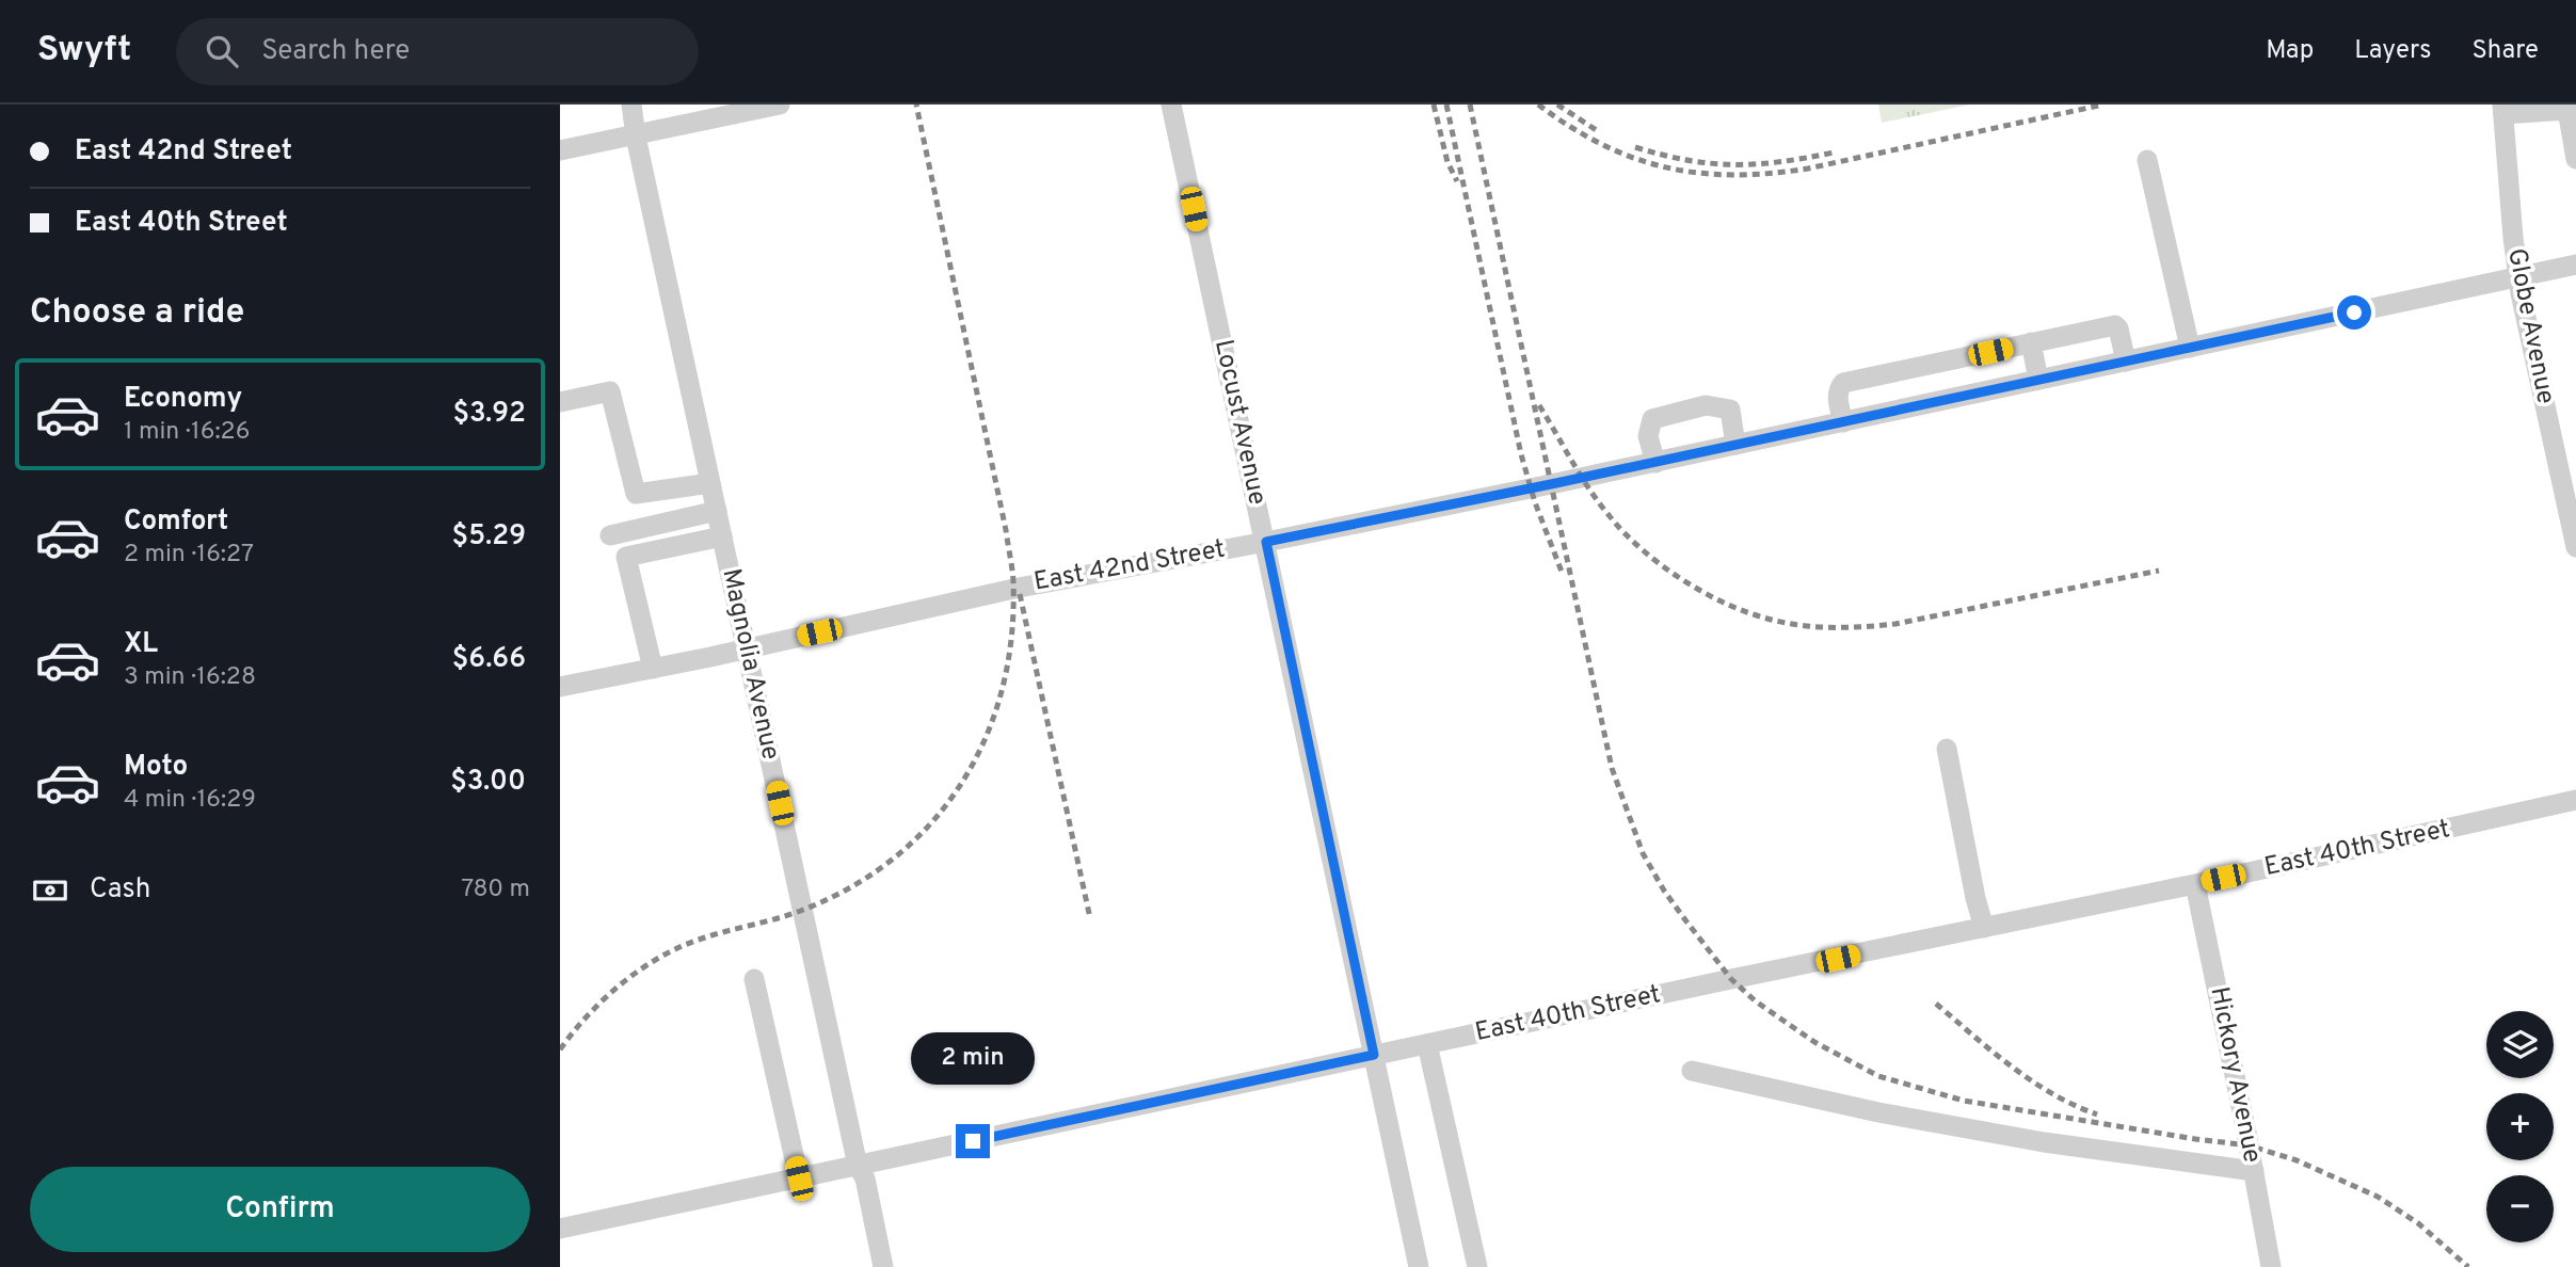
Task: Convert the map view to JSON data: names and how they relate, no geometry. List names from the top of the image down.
{
  "streets": {
    "street": [
      "Globe Avenue",
      "Locust Avenue",
      "East 42nd Street",
      "Magnolia Avenue",
      "East 40th Street",
      "Hickory Avenue"
    ]
  },
  "crossings": [
    ["Globe Avenue", "East 42nd Street"],
    ["Locust Avenue", "East 42nd Street"],
    ["Locust Avenue", "East 40th Street"],
    ["East 42nd Street", "Magnolia Avenue"],
    ["Magnolia Avenue", "East 40th Street"],
    ["East 40th Street", "Hickory Avenue"]
  ],
  "page": {
    "header": "Swyft",
    "search": "Search here",
    "nav": ["Map", "Layers", "Share"],
    "banner": ["East 42nd Street", "East 40th Street"],
    "heading": "Choose a ride",
    "list": [
      {
        "name": "Economy",
        "note": "1 min · 16:26",
        "value": "$3.92"
      },
      {
        "name": "Comfort",
        "note": "2 min · 16:27",
        "value": "$5.29"
      },
      {
        "name": "XL",
        "note": "3 min · 16:28",
        "value": "$6.66"
      },
      {
        "name": "Moto",
        "note": "4 min · 16:29",
        "value": "$3.00"
      }
    ],
    "pay": ["Cash", "780 m"],
    "map_buttons": ["+", "−"],
    "bubble": "2 min",
    "buttons": "Confirm"
  }
}
